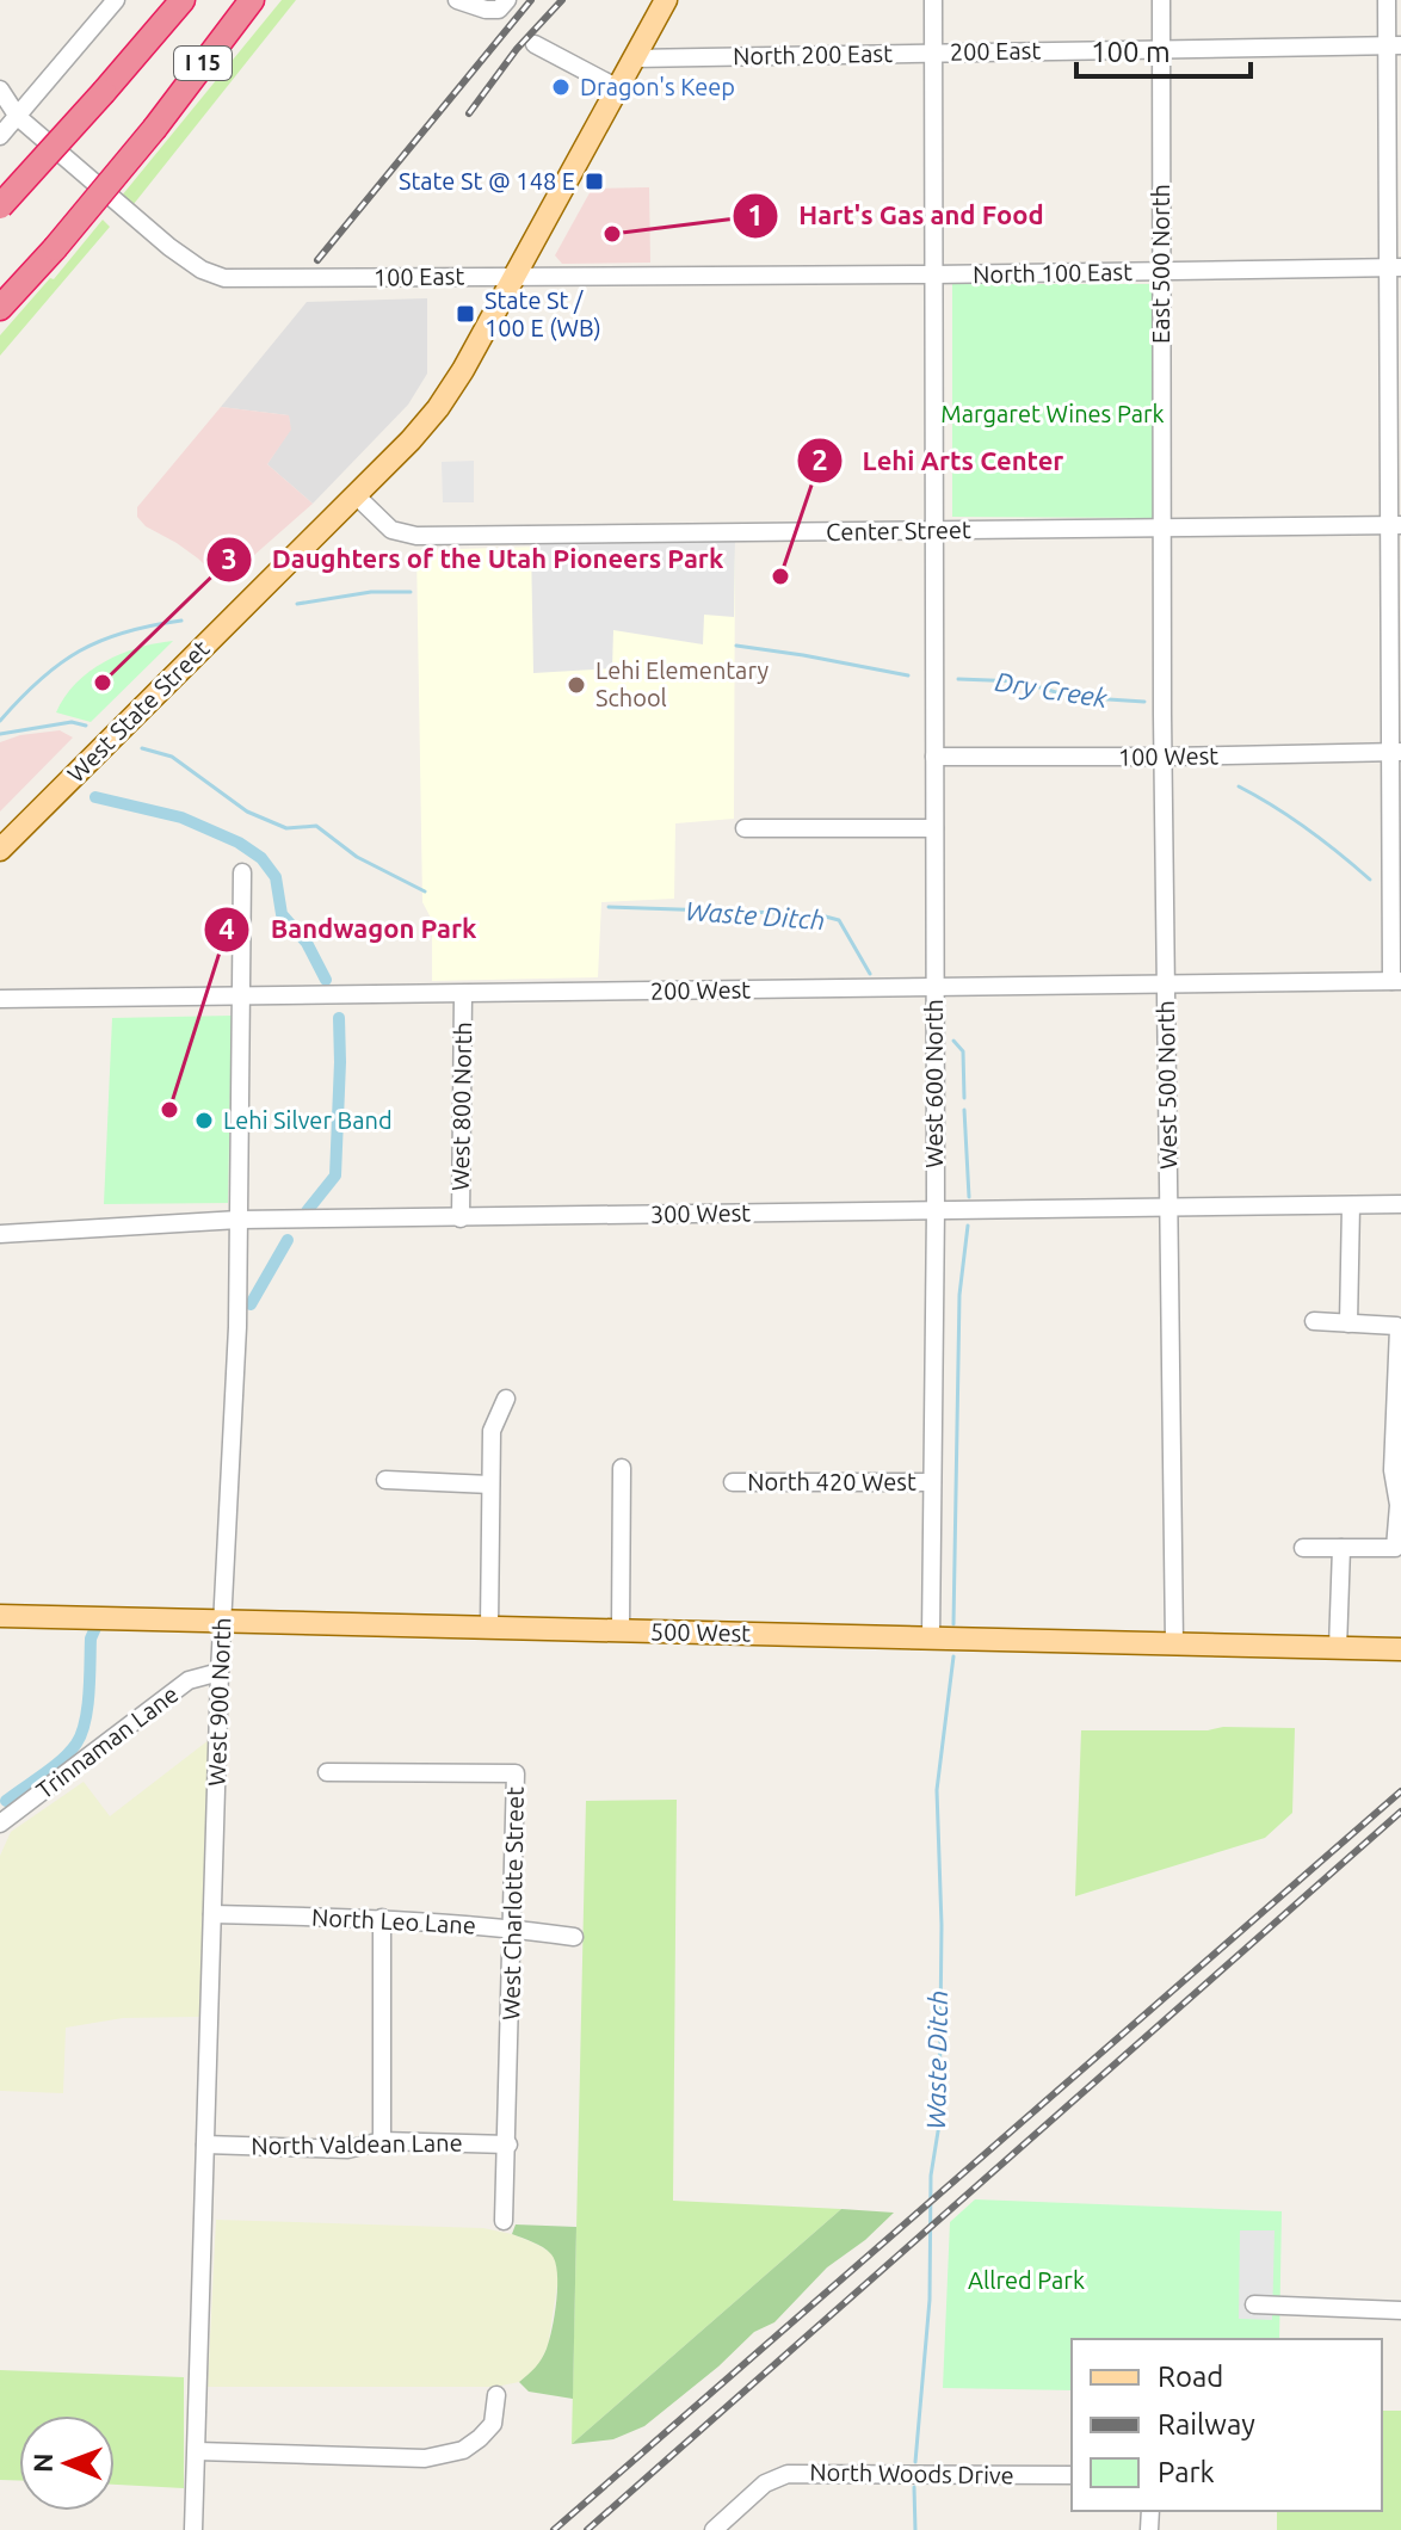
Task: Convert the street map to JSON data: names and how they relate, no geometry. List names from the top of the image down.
{
  "streets": {
    "highway": ["I 15"],
    "main road": ["West State Street", "500 West"],
    "street": [
      "200 East",
      "North 200 East",
      "East 500 North",
      "North 100 East",
      "100 East",
      "Center Street",
      "100 West",
      "200 West",
      "West 600 North",
      "West 500 North",
      "West 800 North",
      "300 West",
      "North 420 West",
      "West 900 North",
      "Trinnaman Lane",
      "West Charlotte Street",
      "North Leo Lane",
      "North Valdean Lane",
      "North Woods Drive"
    ]
  },
  "crossings": [
    ["200 East", "North 200 East"],
    ["200 East", "East 500 North"],
    ["200 East", "West 600 North"],
    ["North 200 East", "West State Street"],
    ["North 200 East", "West 600 North"],
    ["East 500 North", "North 100 East"],
    ["East 500 North", "Center Street"],
    ["East 500 North", "West 500 North"],
    ["North 100 East", "100 East"],
    ["North 100 East", "West 600 North"],
    ["100 East", "West State Street"],
    ["100 East", "West 600 North"],
    ["Center Street", "West State Street"],
    ["Center Street", "West 600 North"],
    ["Center Street", "West 500 North"],
    ["100 West", "West 600 North"],
    ["100 West", "West 500 North"],
    ["200 West", "West 600 North"],
    ["200 West", "West 500 North"],
    ["200 West", "West 800 North"],
    ["200 West", "West 900 North"],
    ["West 600 North", "300 West"],
    ["West 600 North", "North 420 West"],
    ["West 600 North", "500 West"],
    ["West 500 North", "300 West"],
    ["West 500 North", "500 West"],
    ["West 800 North", "300 West"],
    ["300 West", "West 900 North"],
    ["500 West", "West 900 North"],
    ["West 900 North", "Trinnaman Lane"],
    ["West 900 North", "North Leo Lane"],
    ["West 900 North", "North Valdean Lane"],
    ["West Charlotte Street", "North Leo Lane"],
    ["West Charlotte Street", "North Valdean Lane"]
  ],
  "water": ["Dry Creek", "Waste Ditch"],
  "parks": ["Margaret Wines Park", "Allred Park"],
  "places": {
    "other": [
      "Dragon's Keep",
      "Hart's Gas and Food",
      "Lehi Arts Center",
      "Daughters of the Utah Pioneers Park",
      "Lehi Elementary School",
      "Bandwagon Park",
      "Lehi Silver Band"
    ],
    "transit": ["State St @ 148 E", "State St / 100 E (WB)"]
  },
  "legend": ["Road", "Railway", "Park"],
  "scale_bar": "100 m",
  "north": "left"
}
